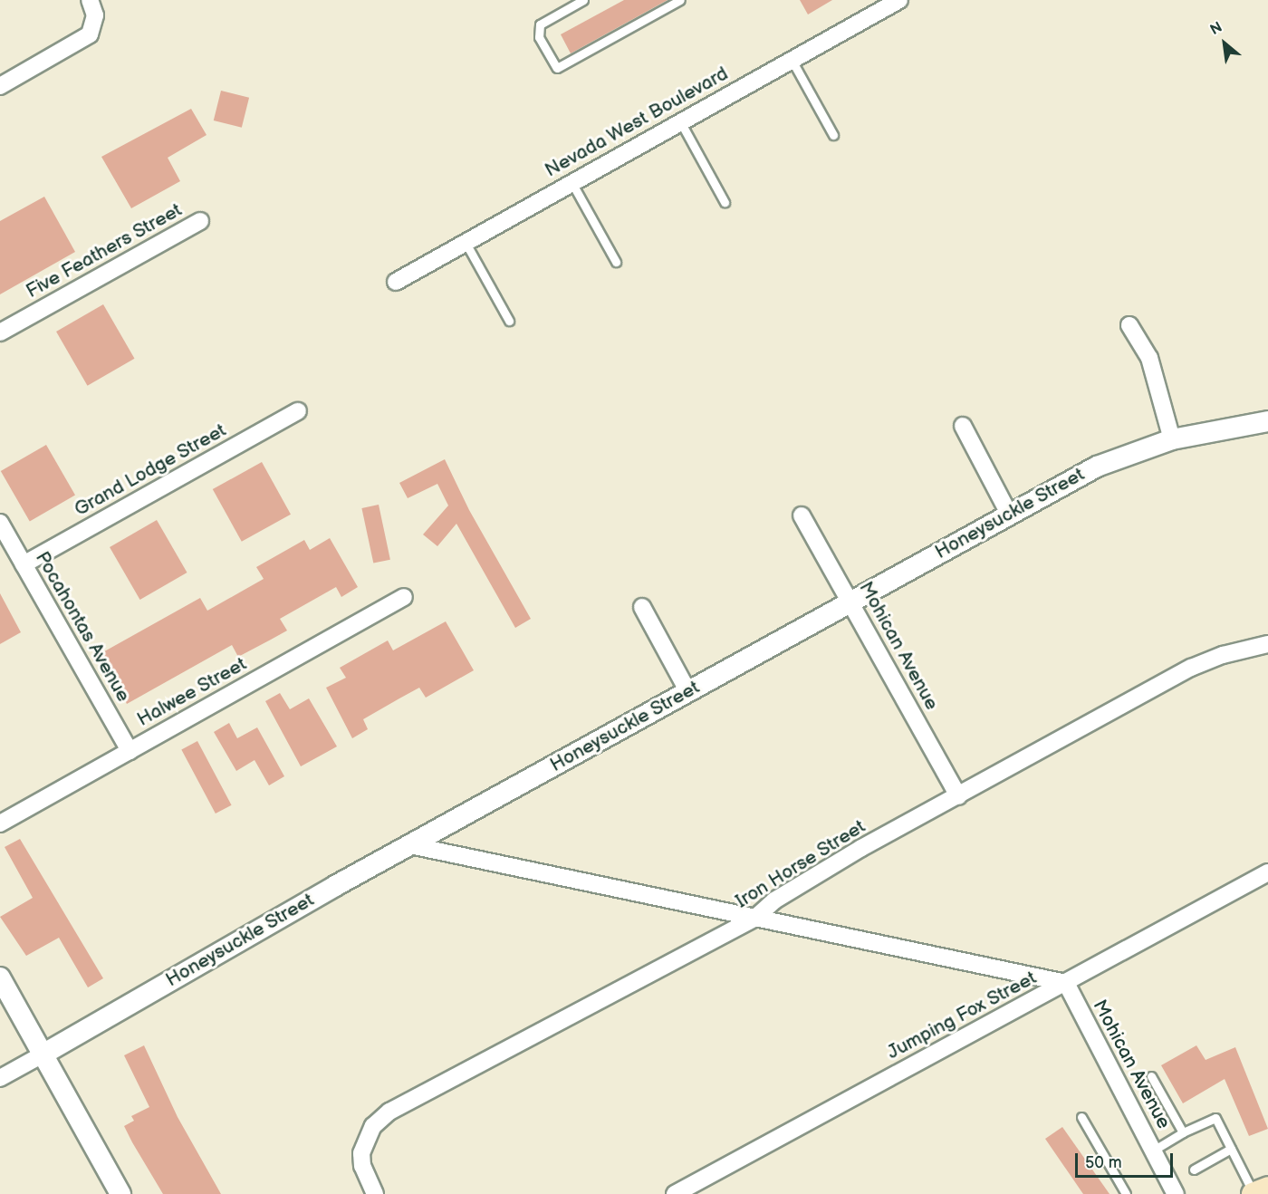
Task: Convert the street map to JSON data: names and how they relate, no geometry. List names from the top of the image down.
{
  "streets": {
    "street": [
      "Nevada West Boulevard",
      "Five Feathers Street",
      "Grand Lodge Street",
      "Honeysuckle Street",
      "Pocahontas Avenue",
      "Mohican Avenue",
      "Halwee Street",
      "Iron Horse Street",
      "Jumping Fox Street"
    ]
  },
  "crossings": [
    ["Grand Lodge Street", "Pocahontas Avenue"],
    ["Honeysuckle Street", "Mohican Avenue"],
    ["Pocahontas Avenue", "Halwee Street"],
    ["Mohican Avenue", "Iron Horse Street"],
    ["Mohican Avenue", "Jumping Fox Street"]
  ],
  "scale_bar": "50 m",
  "north": "top left"
}
